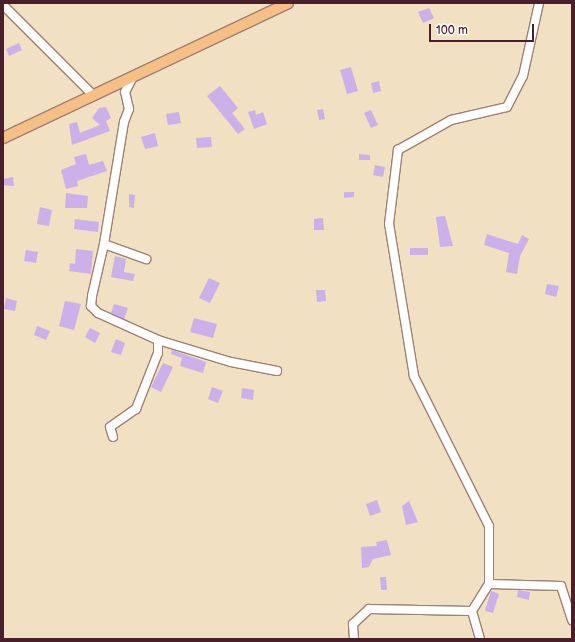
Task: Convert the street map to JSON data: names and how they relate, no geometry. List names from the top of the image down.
{
  "scale_bar": "100 m"
}
